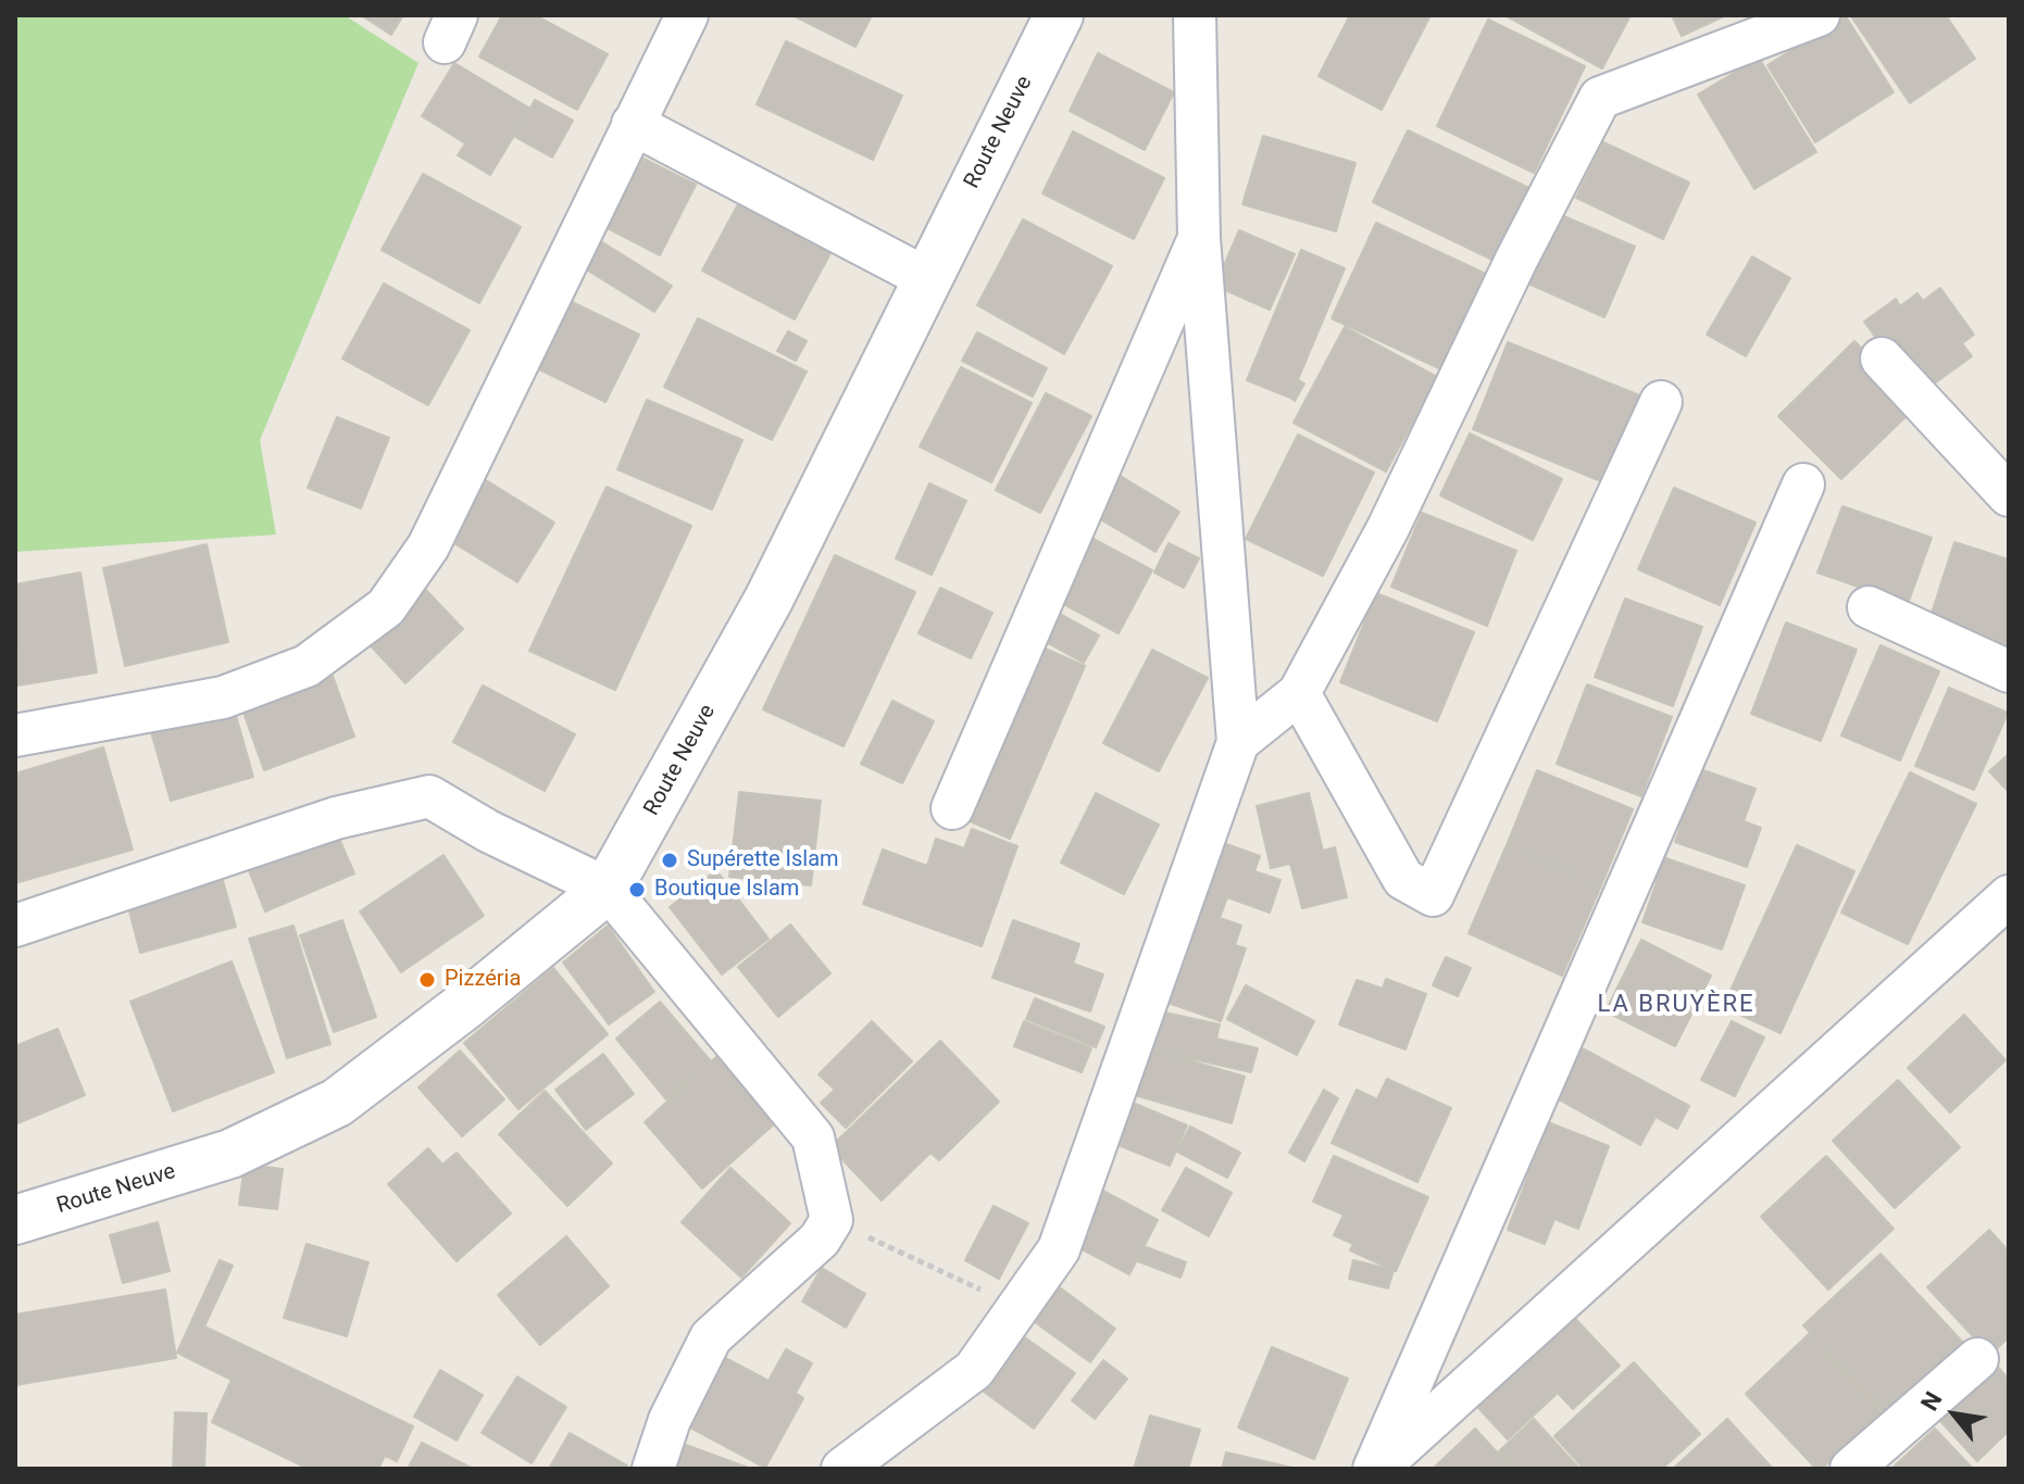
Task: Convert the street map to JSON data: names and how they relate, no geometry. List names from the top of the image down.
{
  "streets": {
    "main road": ["Route Neuve"]
  },
  "districts": ["LA BRUYÈRE"],
  "places": ["Supérette Islam", "Boutique Islam", "Pizzéria"],
  "north": "top left"
}
